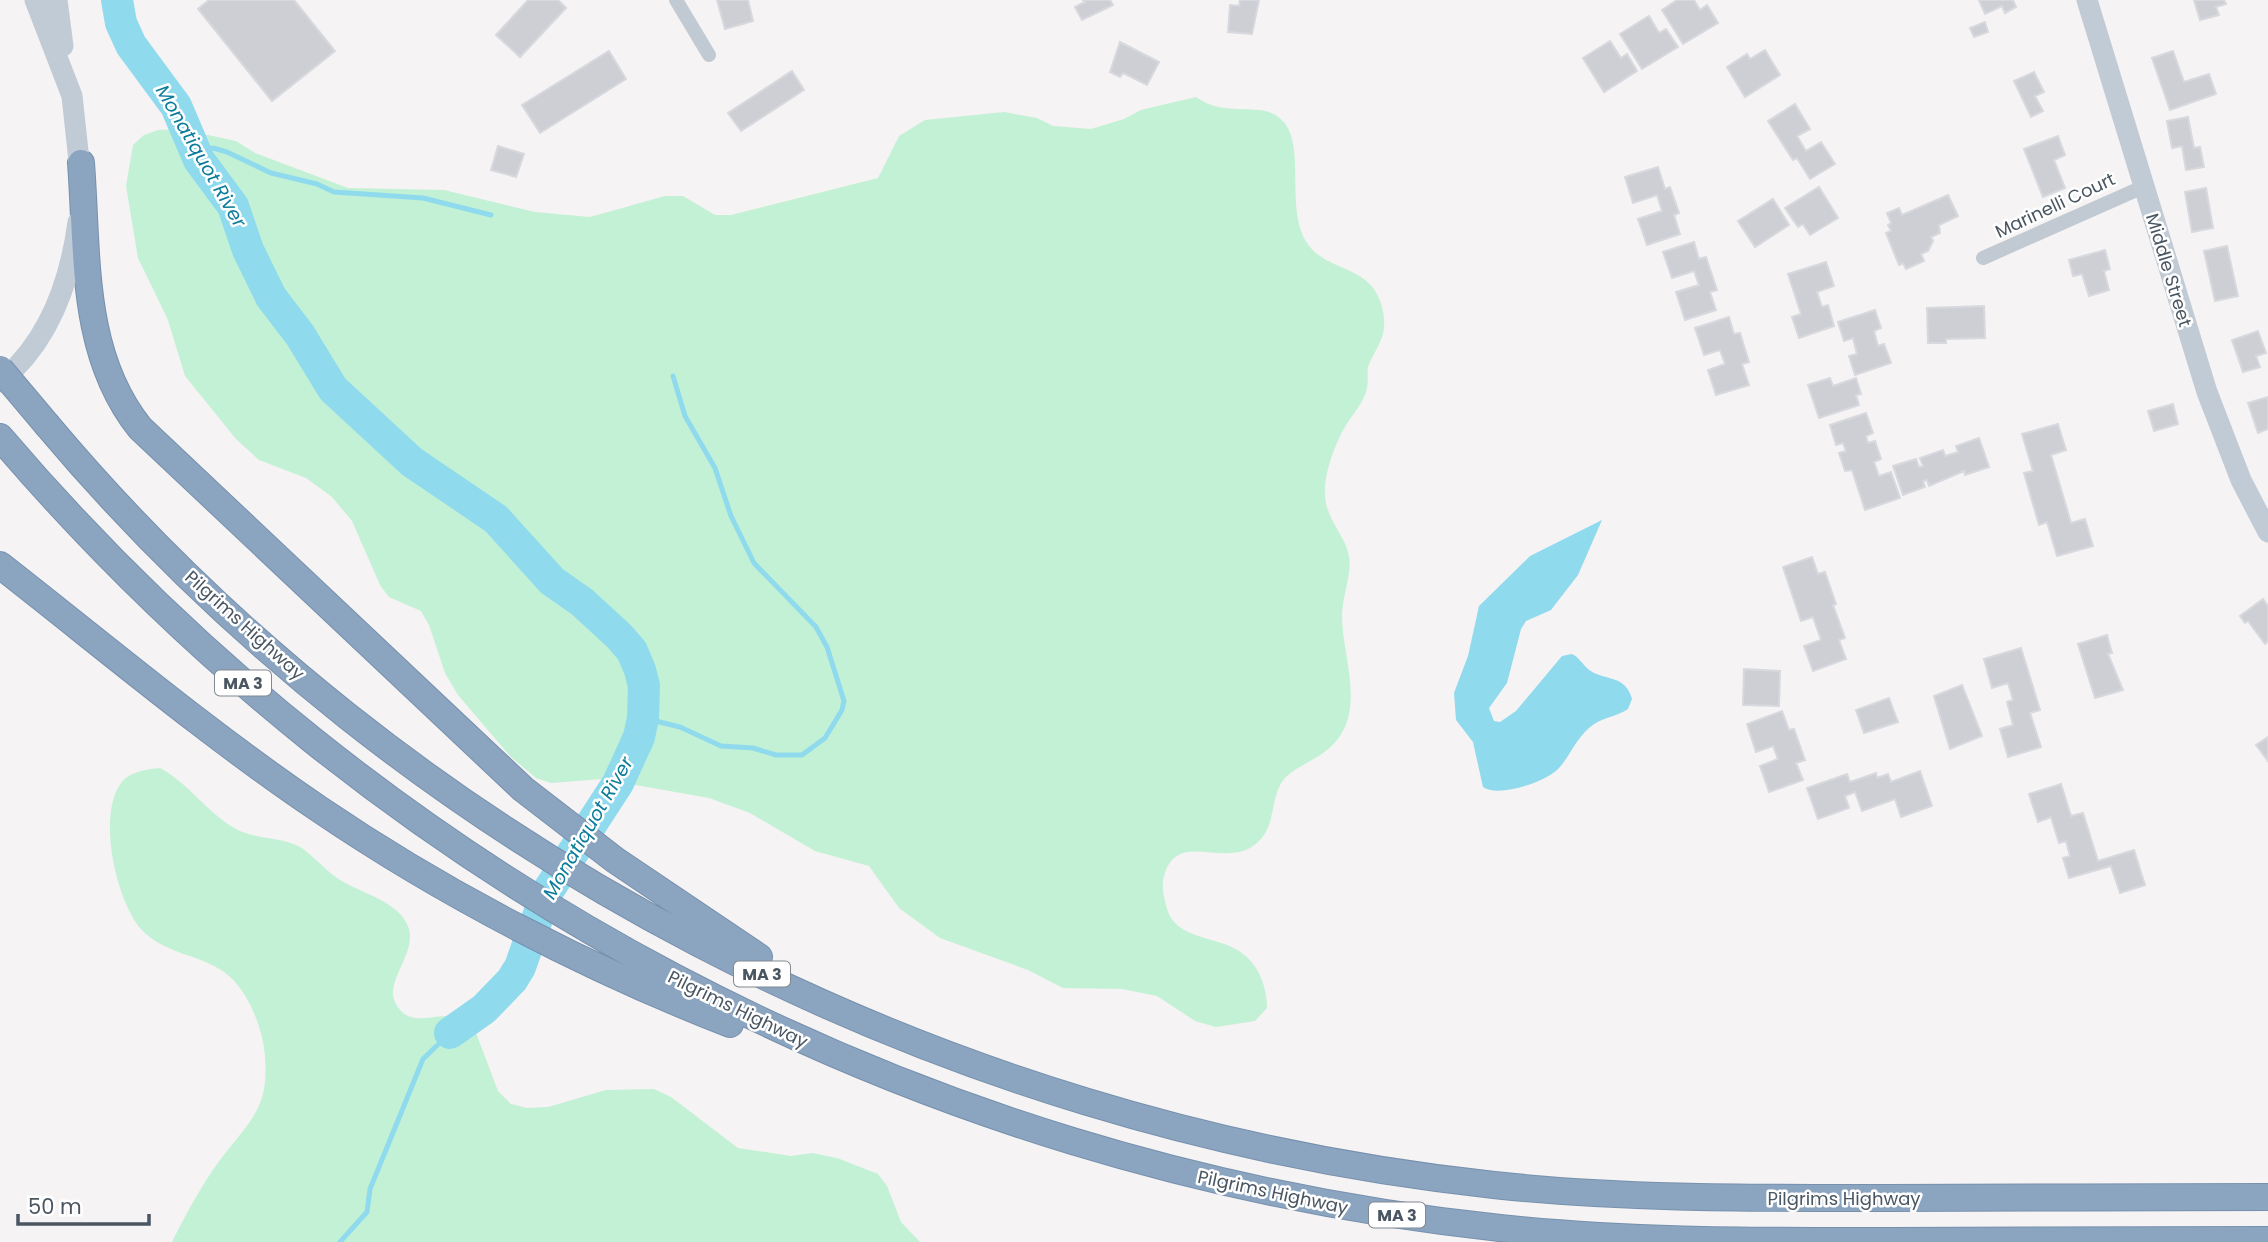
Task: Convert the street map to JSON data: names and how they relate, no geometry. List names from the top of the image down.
{
  "streets": {
    "highway": ["Pilgrims Highway", "MA 3"],
    "street": ["Marinelli Court", "Middle Street"]
  },
  "crossings": [
    ["Marinelli Court", "Middle Street"]
  ],
  "water": ["Monatiquot River"],
  "scale_bar": "50 m"
}
